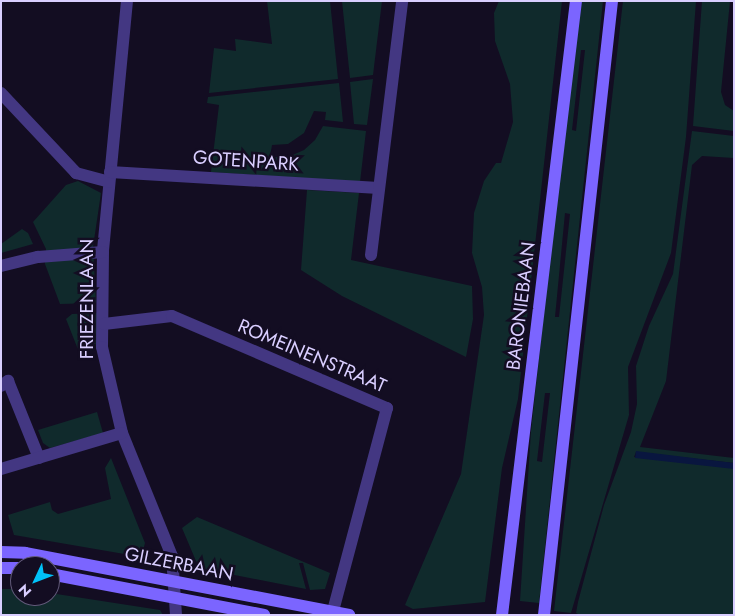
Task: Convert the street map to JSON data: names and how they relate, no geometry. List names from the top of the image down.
{
  "streets": {
    "main road": ["BARONIEBAAN", "GILZERBAAN"],
    "street": ["GOTENPARK", "FRIEZENLAAN", "ROMEINENSTRAAT"]
  },
  "crossings": [
    ["GOTENPARK", "FRIEZENLAAN"],
    ["FRIEZENLAAN", "ROMEINENSTRAAT"],
    ["FRIEZENLAAN", "GILZERBAAN"],
    ["ROMEINENSTRAAT", "GILZERBAAN"]
  ],
  "north": "bottom left"
}
